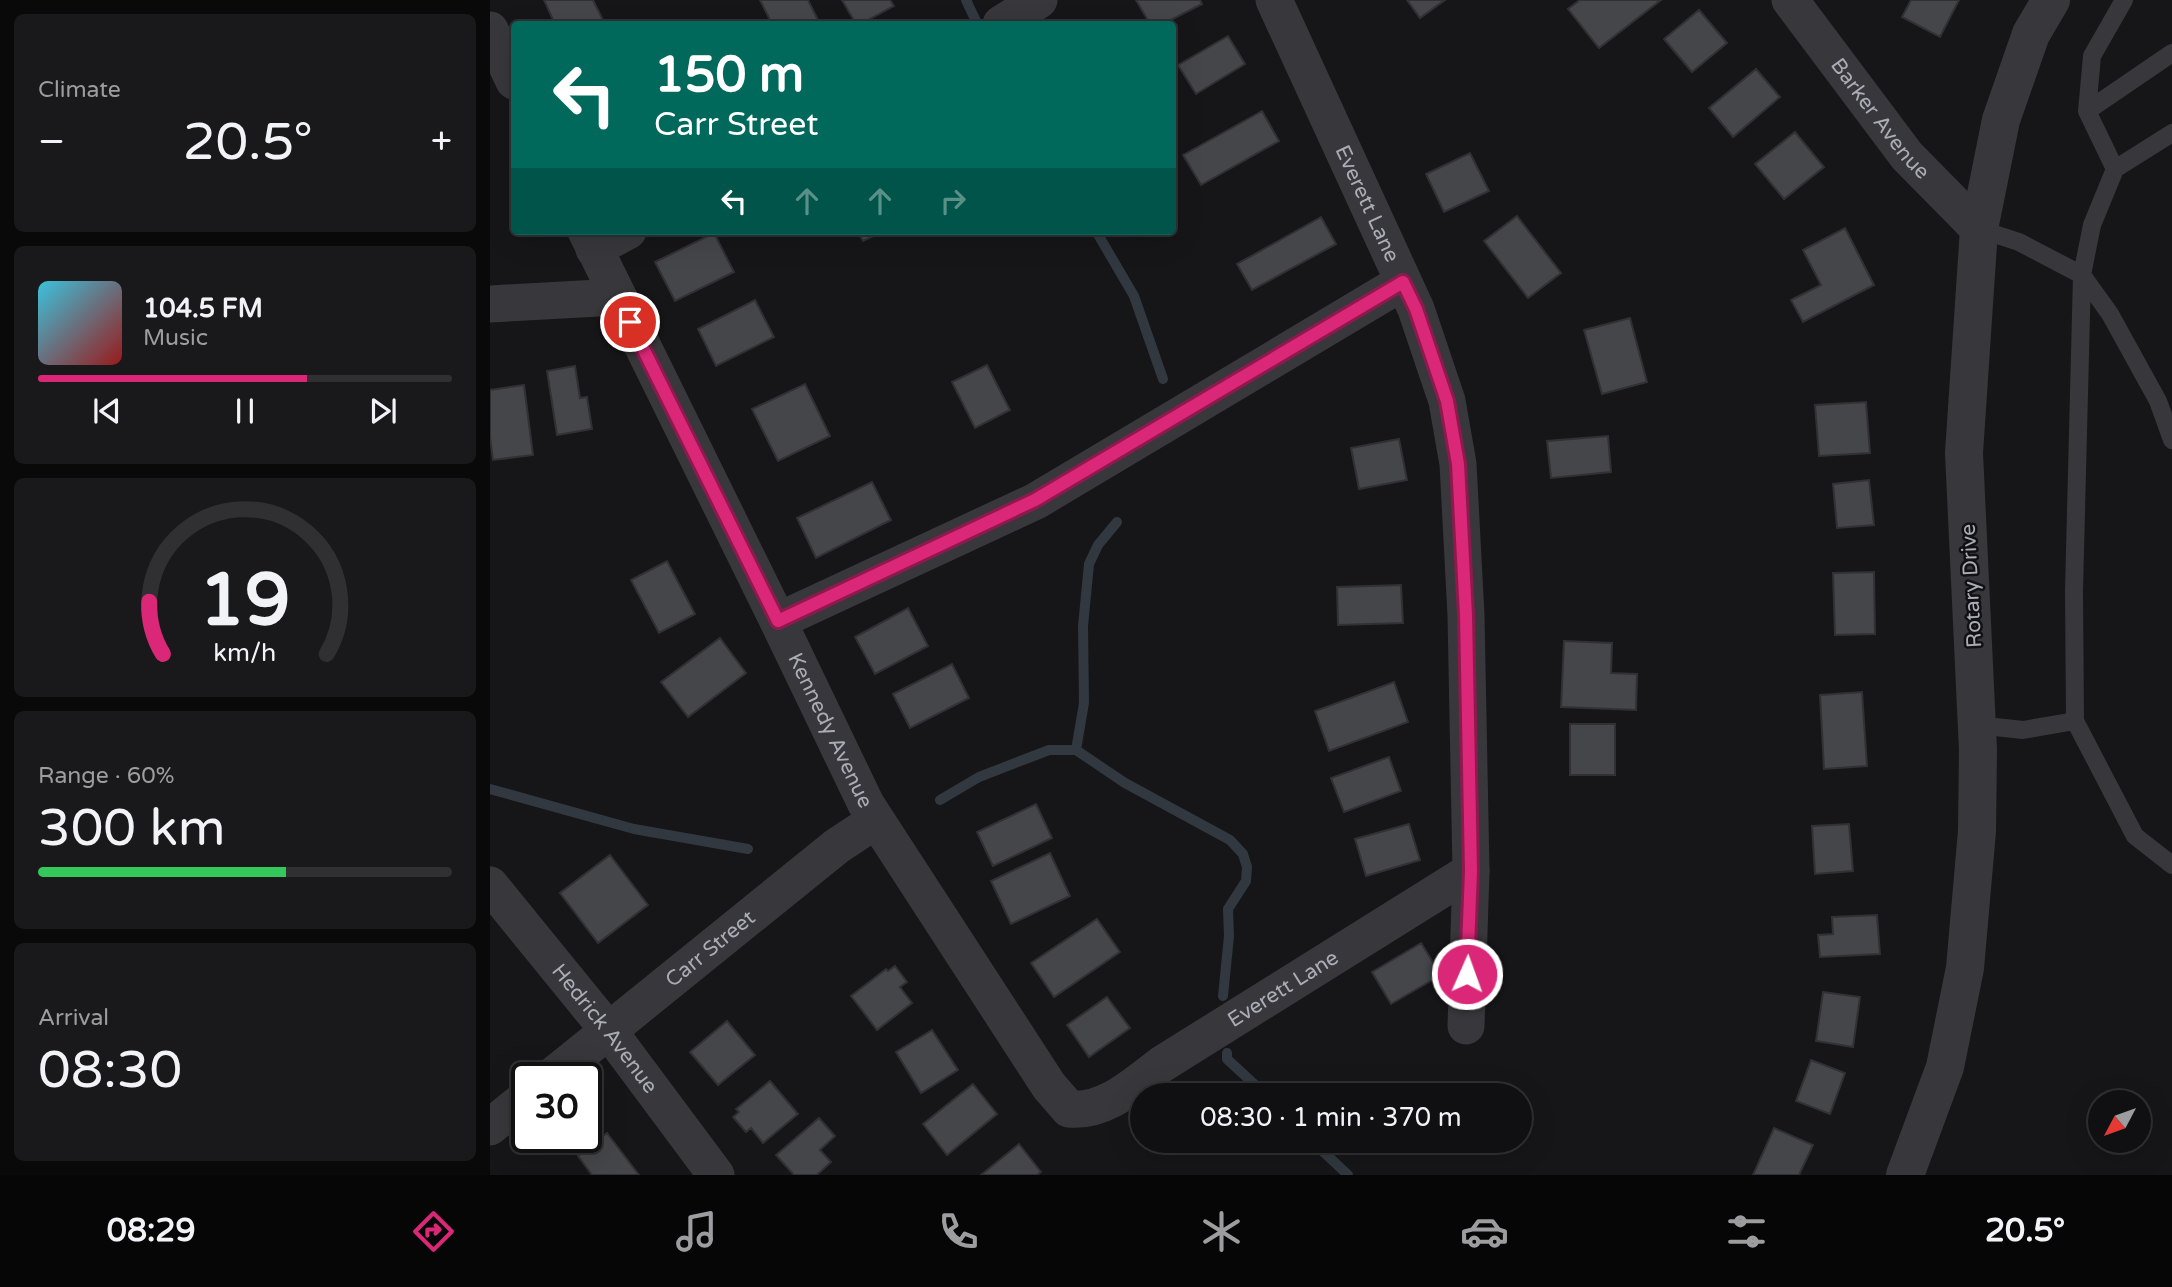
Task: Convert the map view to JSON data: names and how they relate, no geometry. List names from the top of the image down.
{
  "streets": {
    "street": [
      "Barker Avenue",
      "Everett Lane",
      "Rotary Drive",
      "Kennedy Avenue",
      "Carr Street",
      "Hedrick Avenue"
    ]
  },
  "crossings": [
    ["Barker Avenue", "Rotary Drive"],
    ["Everett Lane", "Kennedy Avenue"],
    ["Kennedy Avenue", "Carr Street"],
    ["Carr Street", "Hedrick Avenue"]
  ],
  "north": "bottom left",
  "page": {
    "tile": [
      "Climate",
      ["Range · 60%", "300 km"],
      ["Arrival", "08:30"]
    ],
    "turn": ["150 m", "Carr Street"],
    "heat": ["−", "20.5°", "+"],
    "song": ["104.5 FM", "Music"],
    "limit": "30",
    "trip": "08:30 · 1 min · 370 m",
    "tabs": ["08:29", "20.5°"],
    "gauge": ["19", "km/h"]
  }
}
